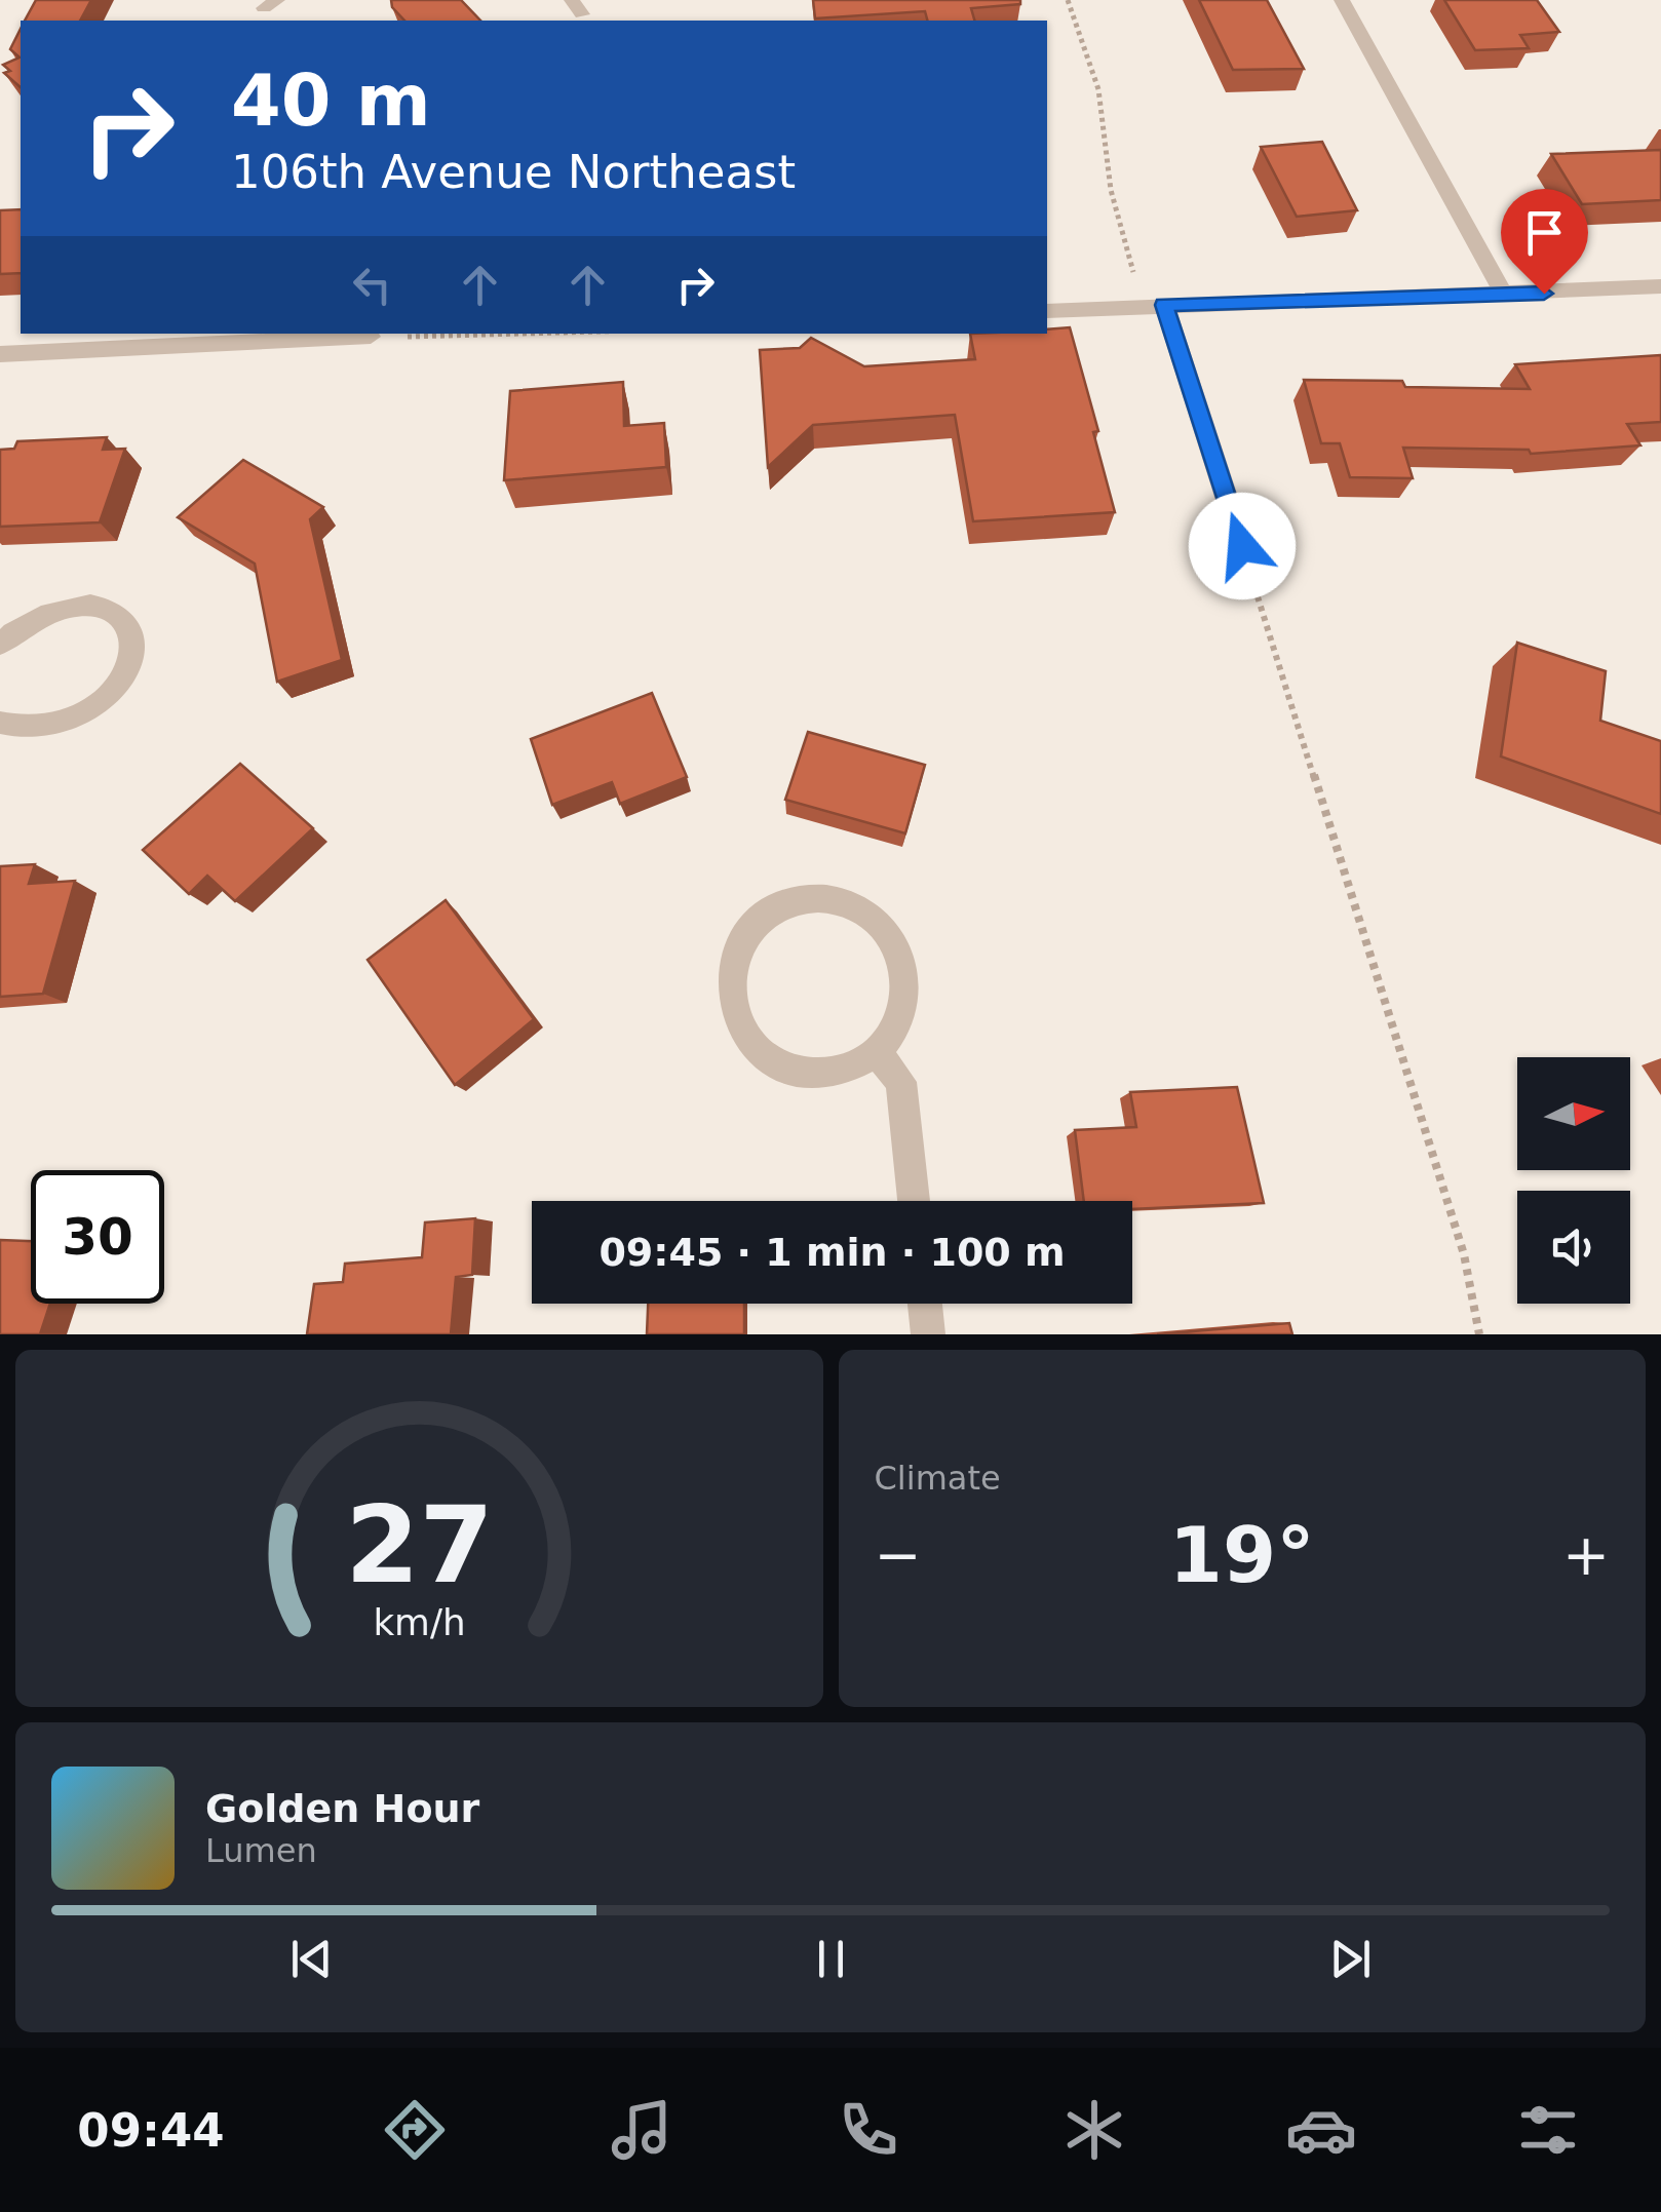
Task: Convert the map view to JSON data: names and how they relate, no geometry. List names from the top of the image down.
{
  "north": "right",
  "page": {
    "turn": ["40 m", "106th Avenue Northeast"],
    "limit": "30",
    "trip": "09:45 · 1 min · 100 m",
    "tile": "Climate",
    "heat": ["−", "19°", "+"],
    "song": ["Golden Hour", "Lumen"],
    "tabs": "09:44",
    "gauge": ["27", "km/h"]
  }
}
